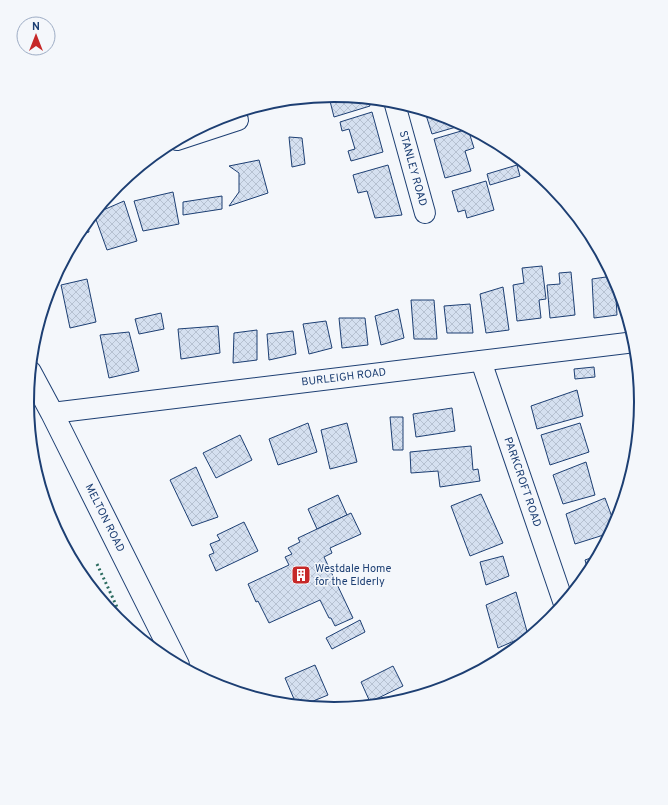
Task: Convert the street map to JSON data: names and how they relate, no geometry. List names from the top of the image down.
{
  "streets": {
    "main road": ["MELTON ROAD"],
    "street": ["STANLEY ROAD", "BURLEIGH ROAD", "PARKCROFT ROAD"]
  },
  "crossings": [
    ["BURLEIGH ROAD", "PARKCROFT ROAD"],
    ["BURLEIGH ROAD", "MELTON ROAD"]
  ],
  "places": {
    "building": ["Westdale Home for the Elderly"]
  },
  "north": "top"
}
